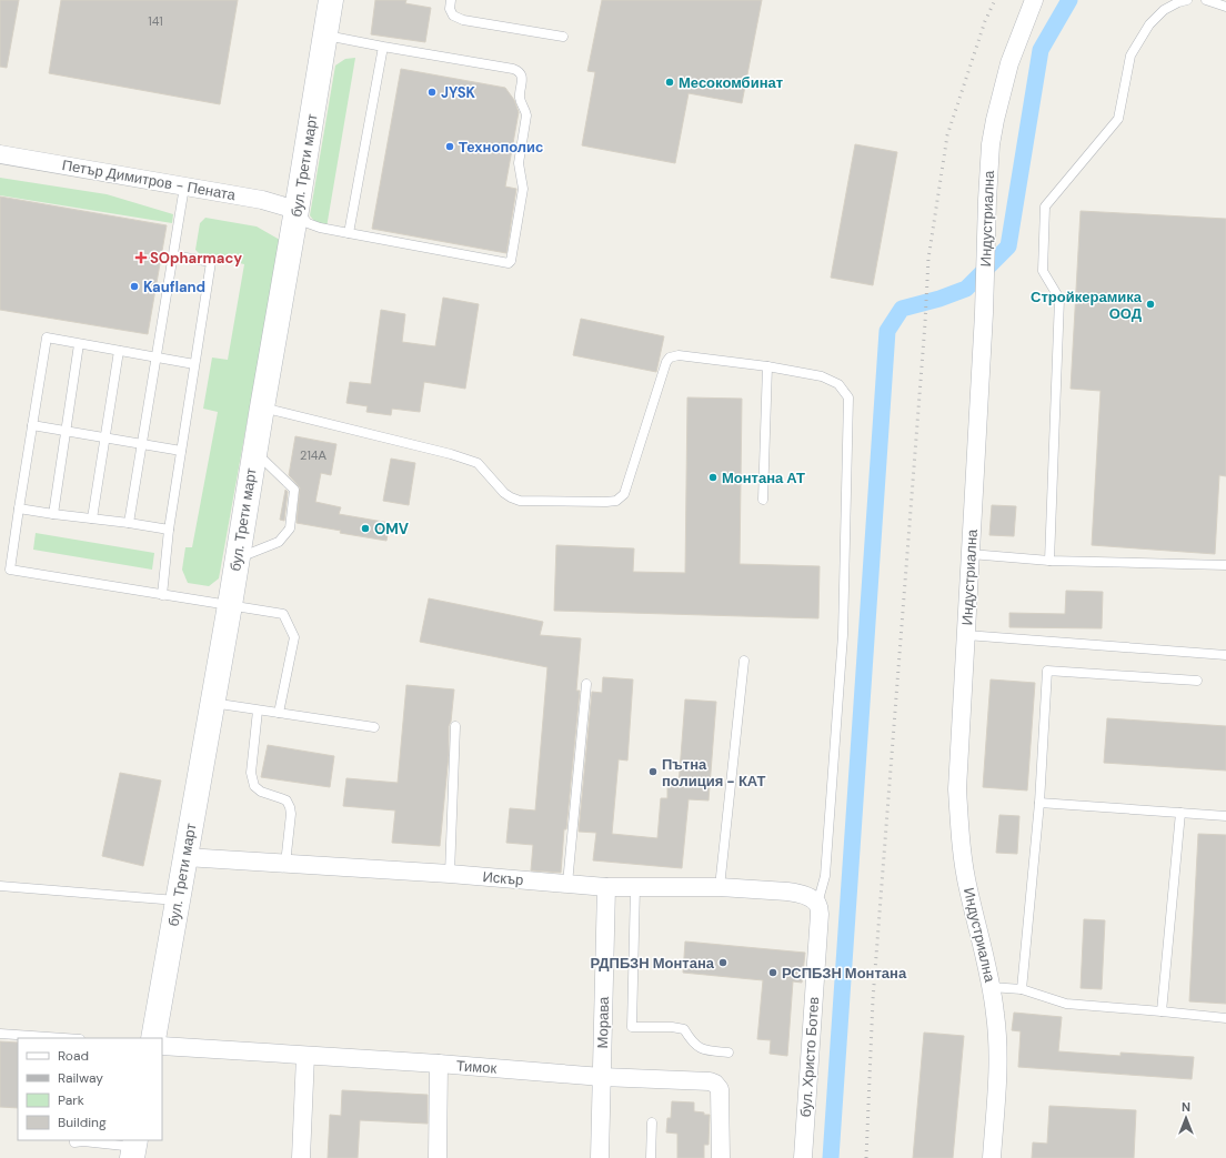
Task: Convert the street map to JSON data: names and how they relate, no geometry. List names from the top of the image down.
{
  "streets": {
    "main road": ["бул. Трети март"],
    "street": [
      "Петър Димитров - Пената",
      "Индустриална",
      "Искър",
      "Морава",
      "бул. Христо Ботев",
      "Тимок"
    ]
  },
  "crossings": [
    ["бул. Трети март", "Петър Димитров - Пената"],
    ["бул. Трети март", "Искър"],
    ["Искър", "Морава"],
    ["Искър", "бул. Христо Ботев"],
    ["Морава", "Тимок"]
  ],
  "places": {
    "other": [
      "Месокомбинат",
      "JYSK",
      "Технополис",
      "Kaufland",
      "Стройкерамика ООД",
      "Монтана АТ",
      "OMV",
      "Пътна полиция - КАТ",
      "РДПБЗН Монтана",
      "РСПБЗН Монтана"
    ],
    "health": ["SOpharmacy"]
  },
  "house_numbers": ["141", "214А"],
  "legend": [
    "Road",
    "Railway",
    "Park",
    "Building"
  ],
  "north": "top"
}
